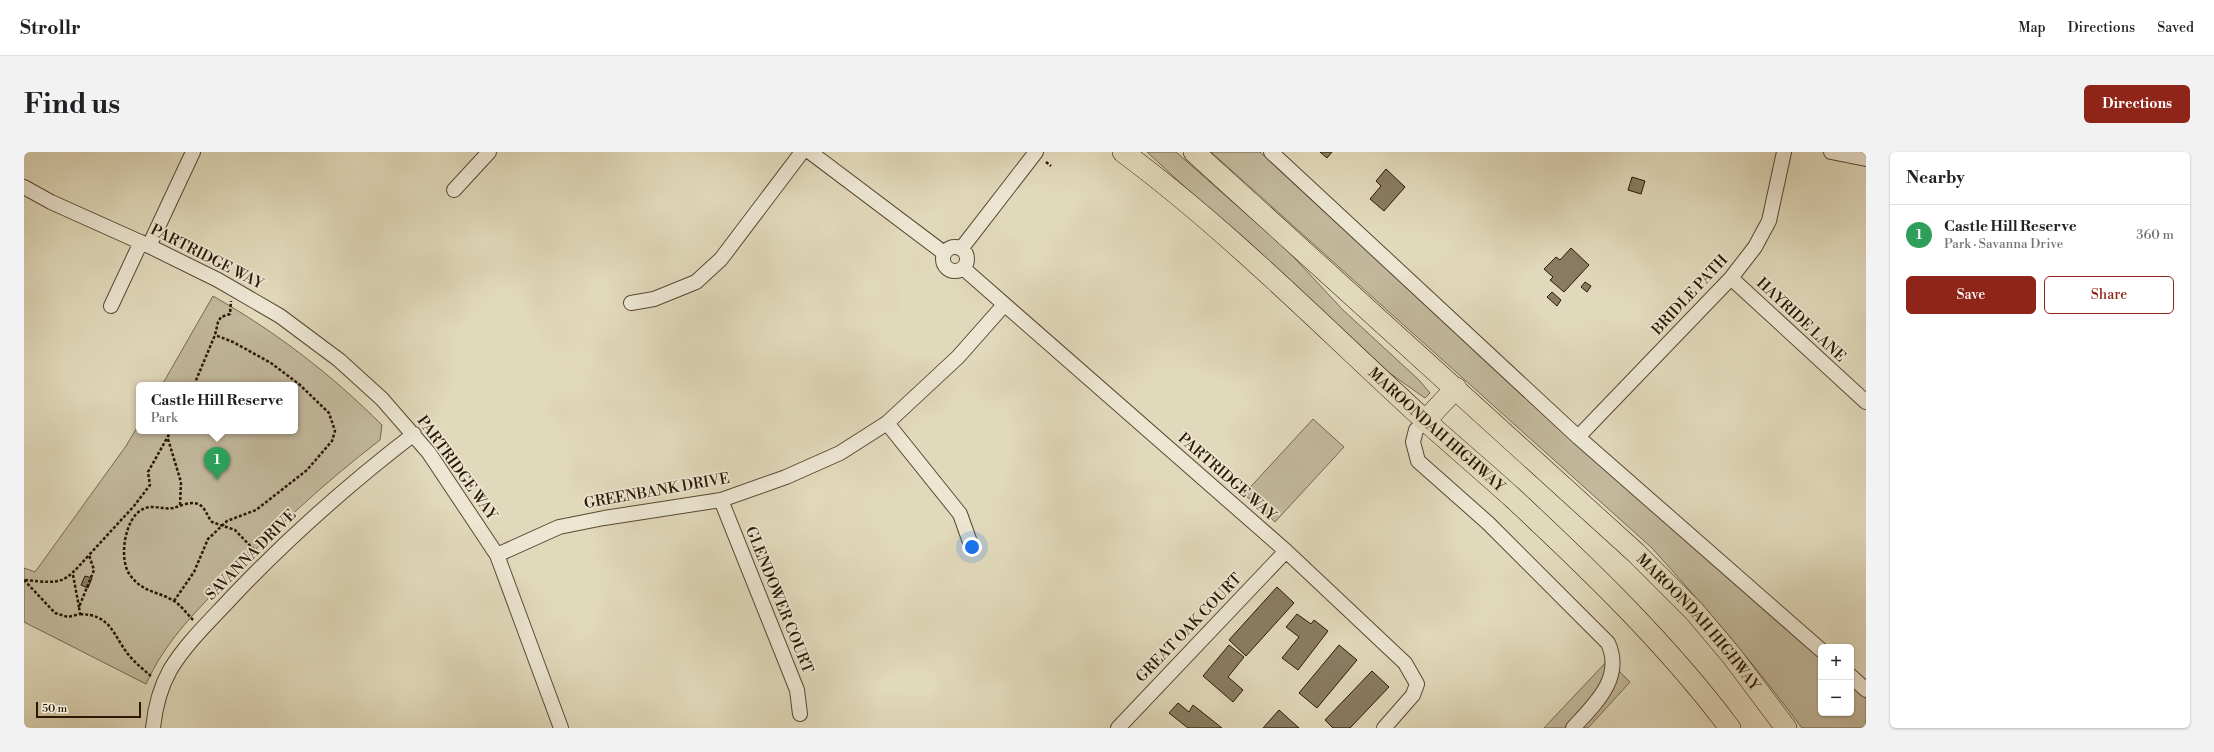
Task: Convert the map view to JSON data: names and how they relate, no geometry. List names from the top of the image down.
{
  "streets": {
    "highway": ["MAROONDAH HIGHWAY"],
    "street": [
      "PARTRIDGE WAY",
      "BRIDLE PATH",
      "HAYRIDE LANE",
      "GREENBANK DRIVE",
      "SAVANNA DRIVE",
      "GLENDOWER COURT",
      "GREAT OAK COURT"
    ]
  },
  "crossings": [
    ["PARTRIDGE WAY", "GREENBANK DRIVE"],
    ["PARTRIDGE WAY", "SAVANNA DRIVE"],
    ["PARTRIDGE WAY", "GREAT OAK COURT"],
    ["BRIDLE PATH", "HAYRIDE LANE"],
    ["GREENBANK DRIVE", "GLENDOWER COURT"]
  ],
  "scale_bar": "50 m",
  "page": {
    "header": "Strollr",
    "nav": ["Map", "Directions", "Saved"],
    "buttons": [
      "Directions",
      ["Save", "Share"]
    ],
    "title": "Find us",
    "heading": "Nearby",
    "list": [
      {
        "mark": "1",
        "name": "Castle Hill Reserve",
        "note": "Park · Savanna Drive",
        "value": "360 m"
      }
    ],
    "popup": ["Castle Hill Reserve", "Park"],
    "pins": "1",
    "map_buttons": ["+", "−"],
    "scale": "50 m"
  }
}
